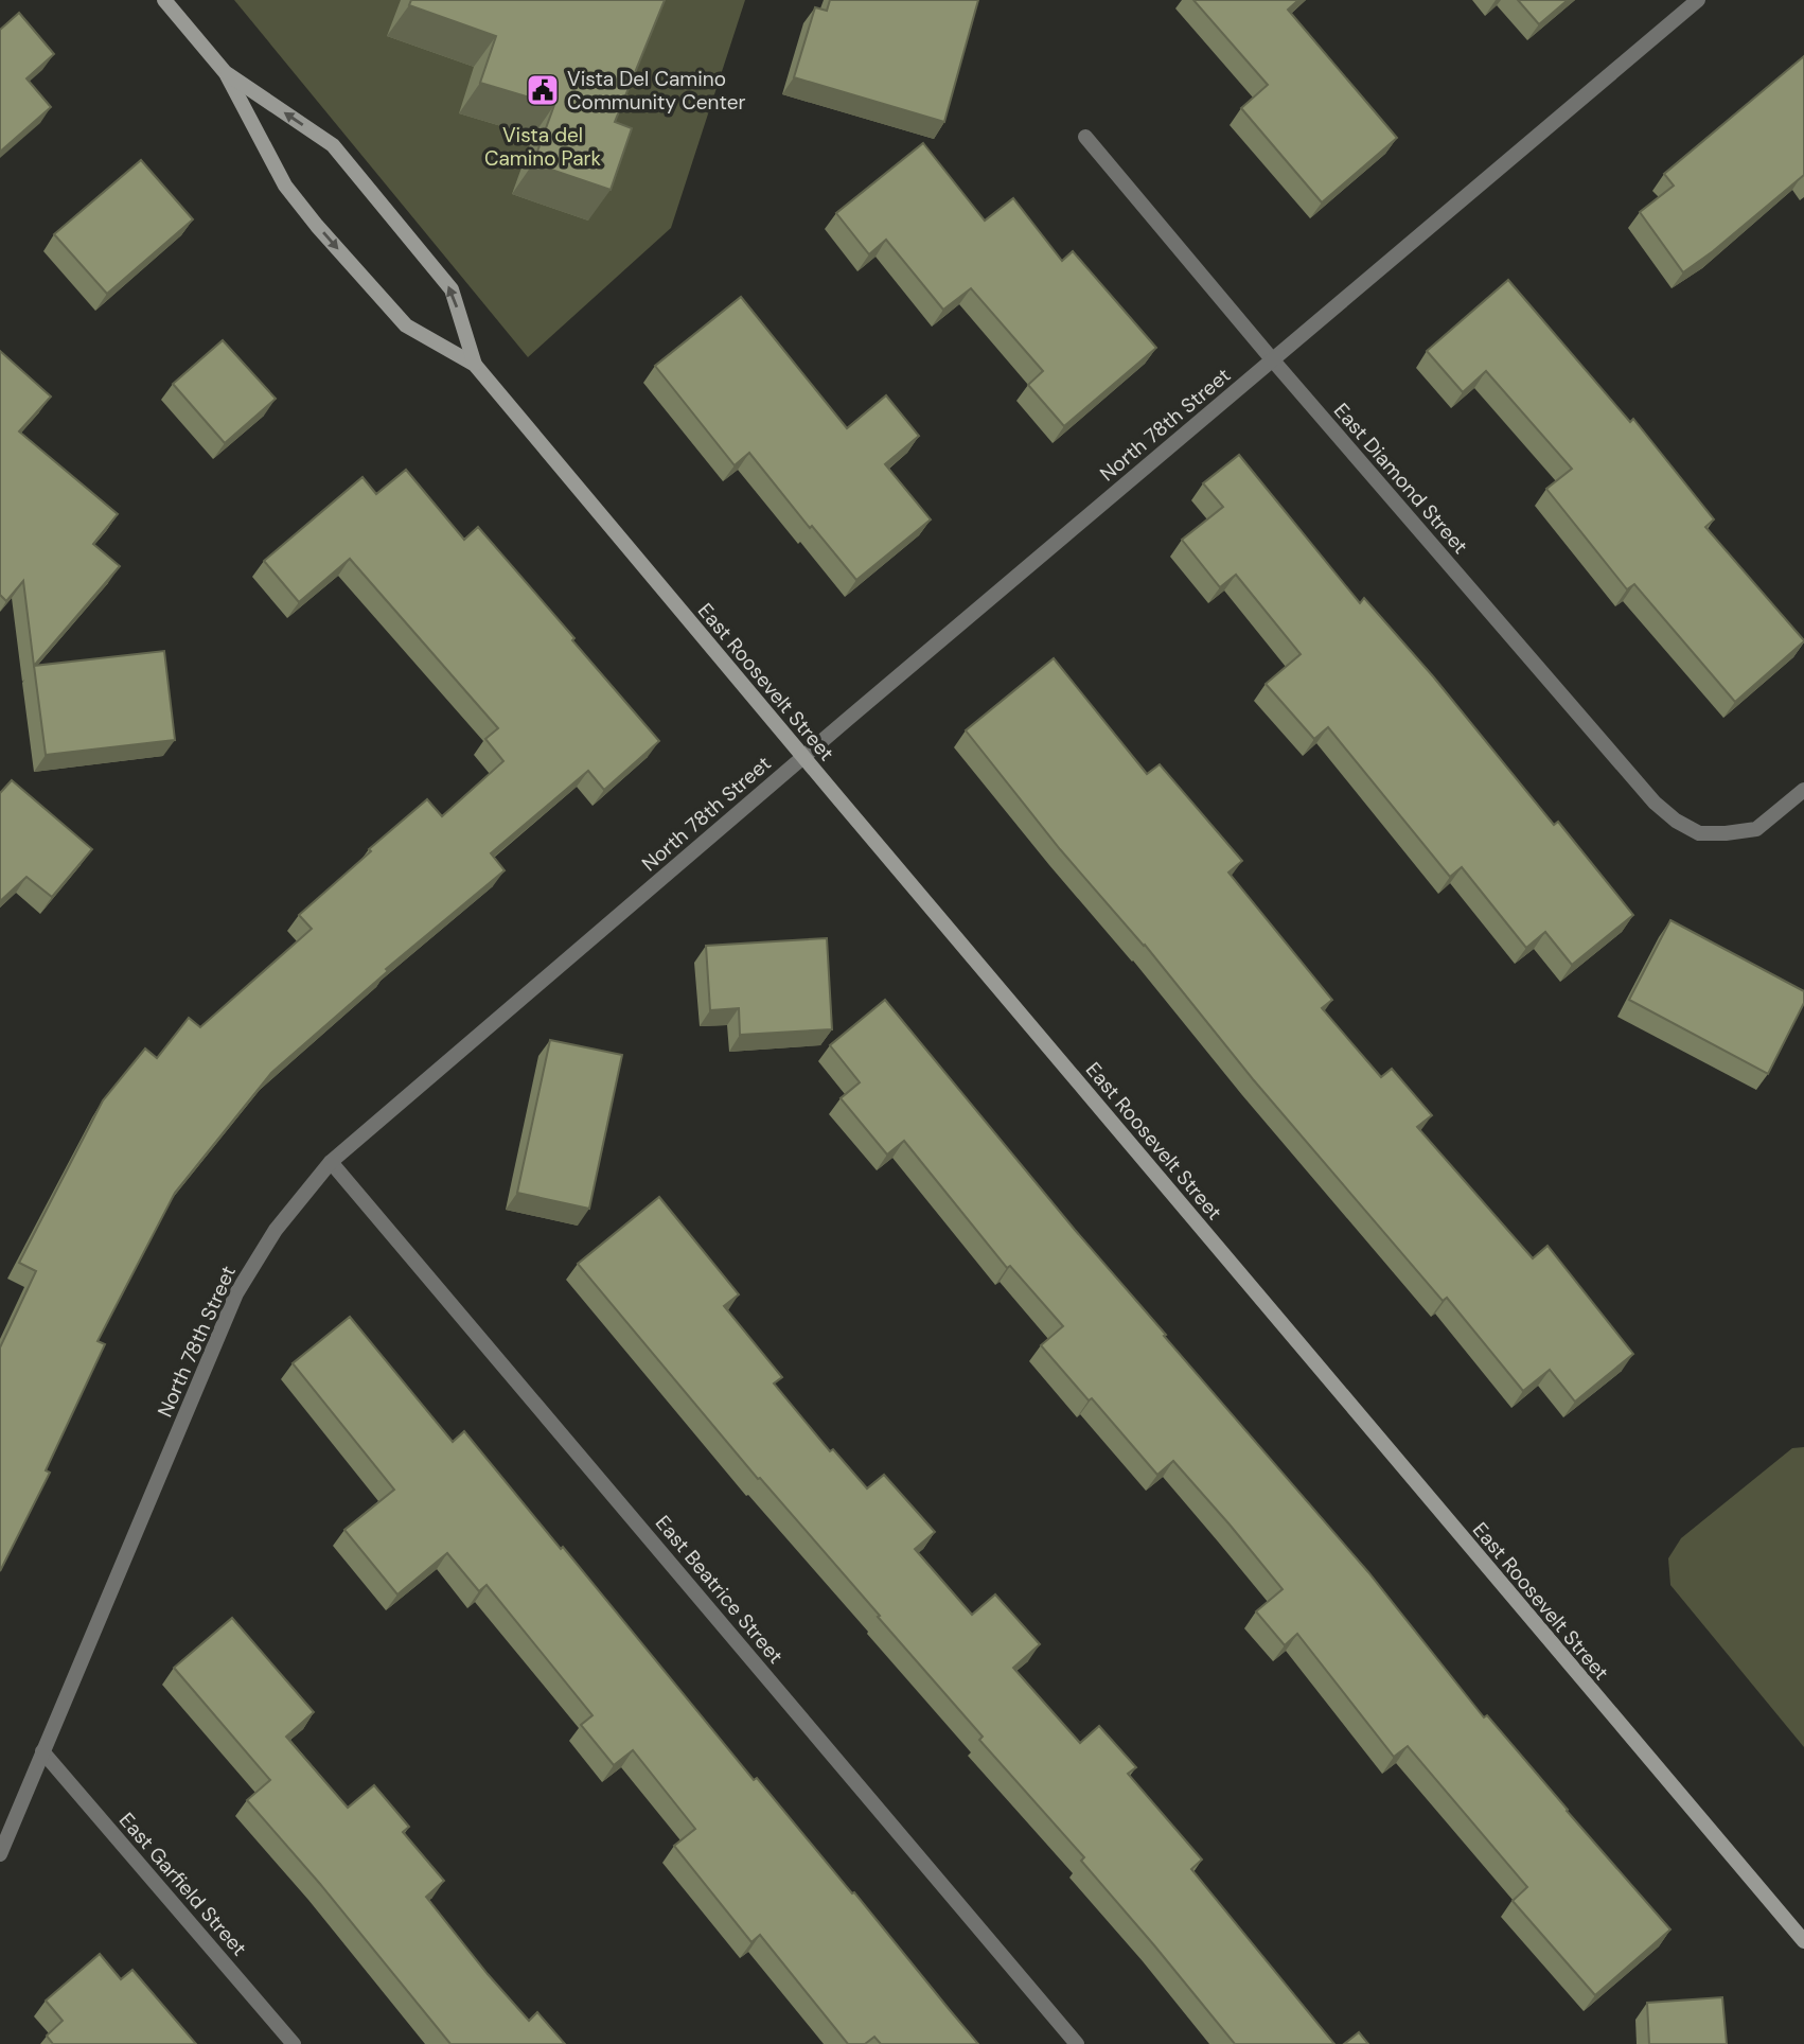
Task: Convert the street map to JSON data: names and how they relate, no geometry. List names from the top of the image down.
{
  "streets": {
    "street": [
      "North 78th Street",
      "East Diamond Street",
      "East Roosevelt Street",
      "East Beatrice Street",
      "East Garfield Street"
    ]
  },
  "crossings": [
    ["North 78th Street", "East Diamond Street"],
    ["North 78th Street", "East Roosevelt Street"],
    ["North 78th Street", "East Beatrice Street"],
    ["North 78th Street", "East Garfield Street"]
  ],
  "parks": ["Vista del Camino Park"],
  "places": {
    "public building": ["Vista Del Camino Community Center"]
  }
}
